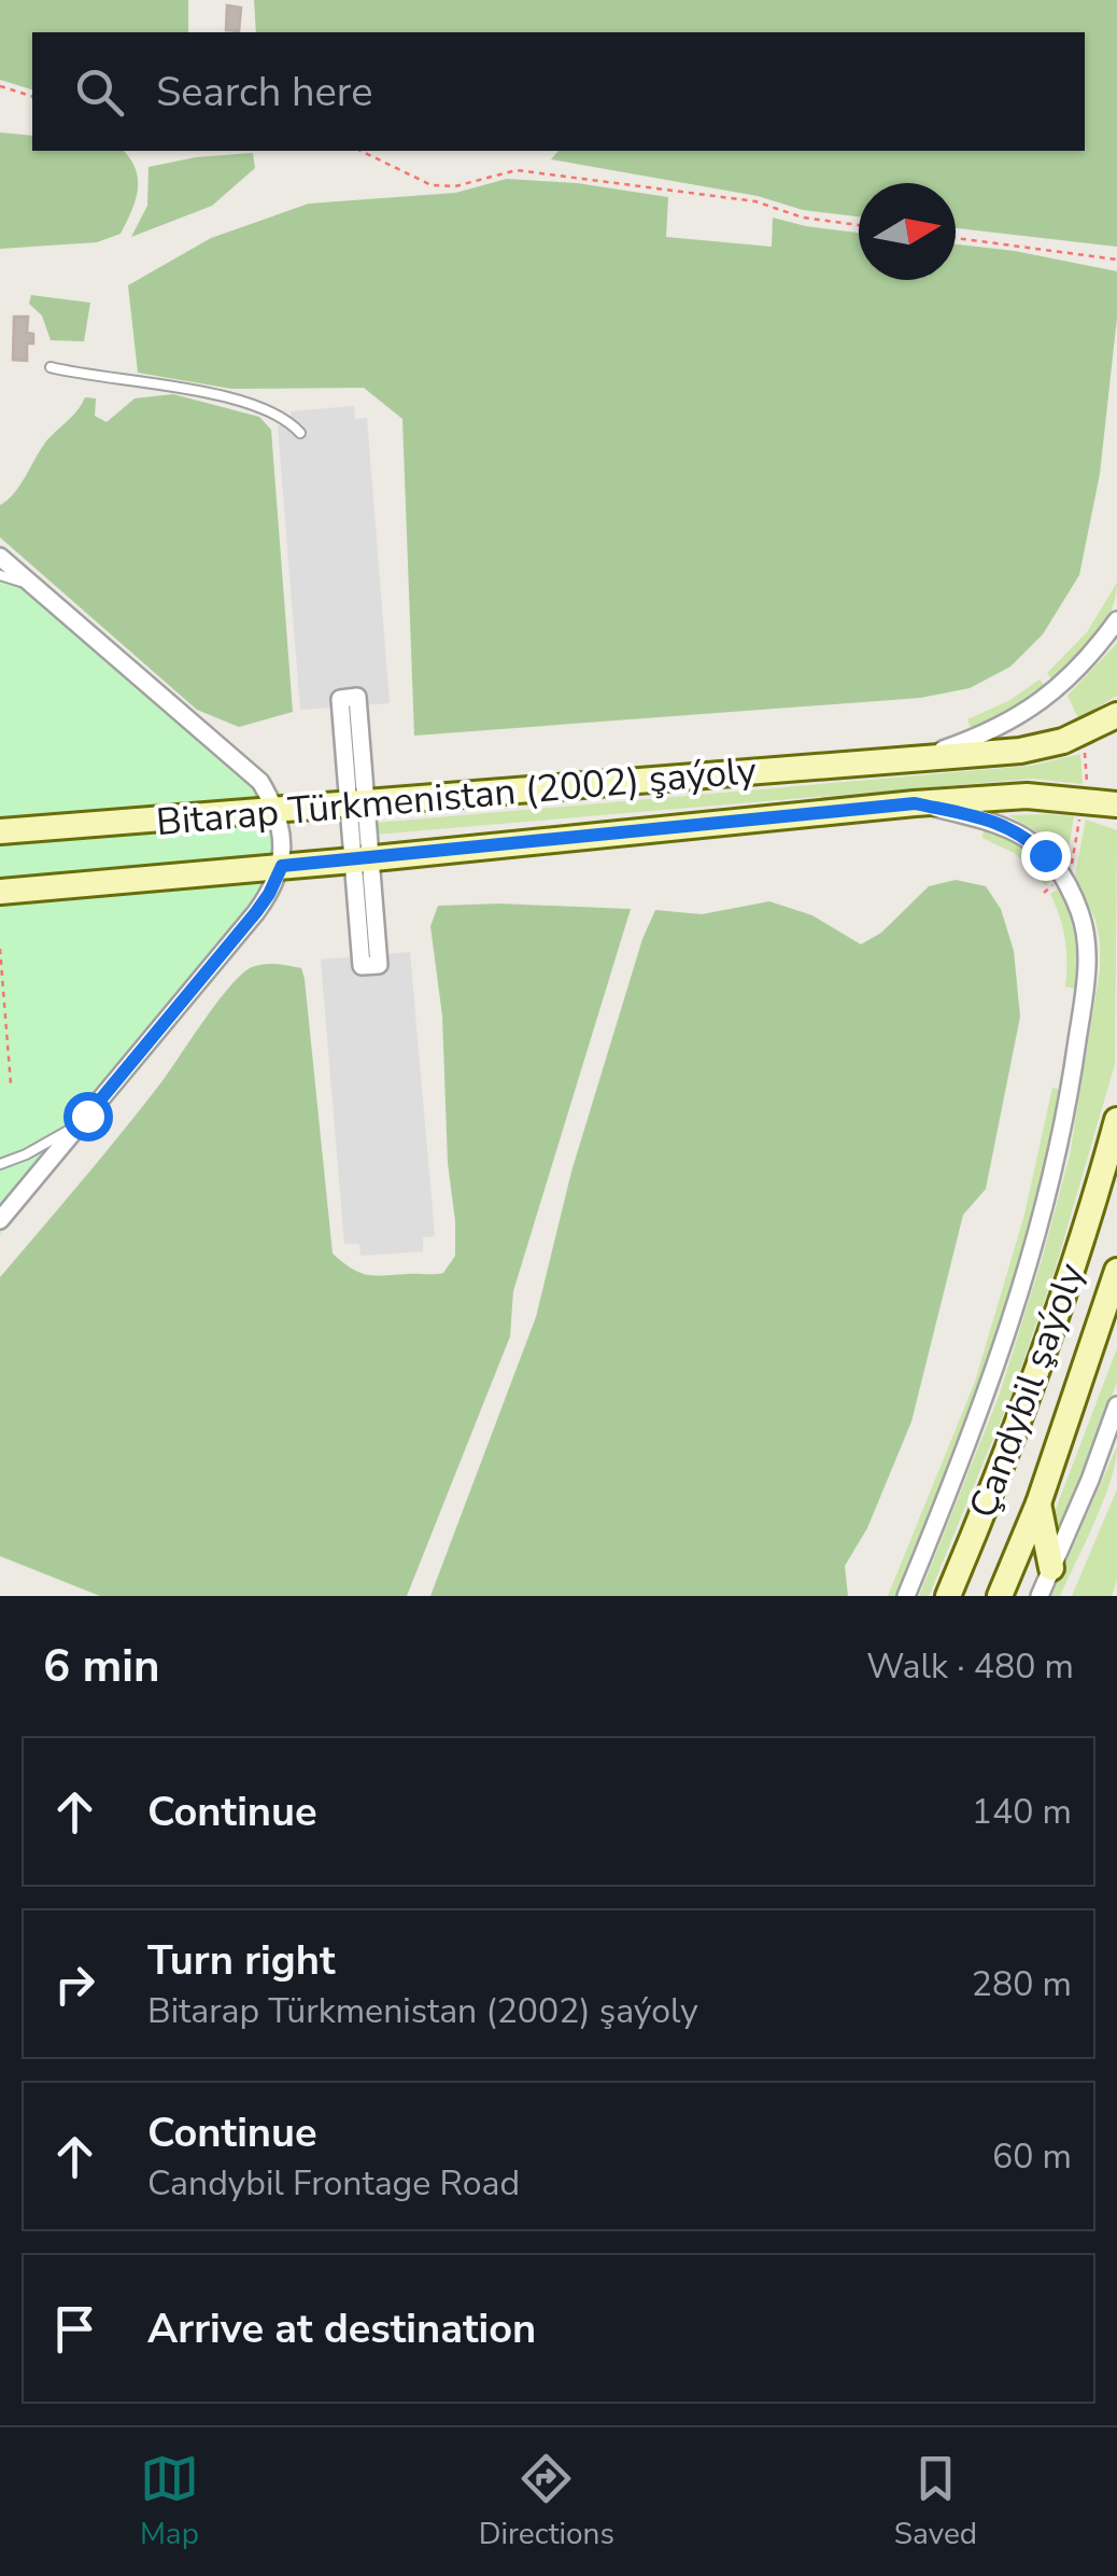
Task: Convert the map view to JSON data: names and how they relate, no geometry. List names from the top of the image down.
{
  "streets": {
    "street": ["Bitarap Türkmenistan (2002) şaýoly", "Çandybil şaýoly"]
  },
  "north": "right",
  "page": {
    "search": "Search here",
    "heading": ["6 min", "Walk · 480 m"],
    "list": [
      ["Continue", "140 m"],
      ["Turn right", "Bitarap Türkmenistan (2002) şaýoly", "280 m"],
      ["Continue", "Candybil Frontage Road", "60 m"],
      "Arrive at destination"
    ],
    "nav": ["Map", "Directions", "Saved"]
  }
}
